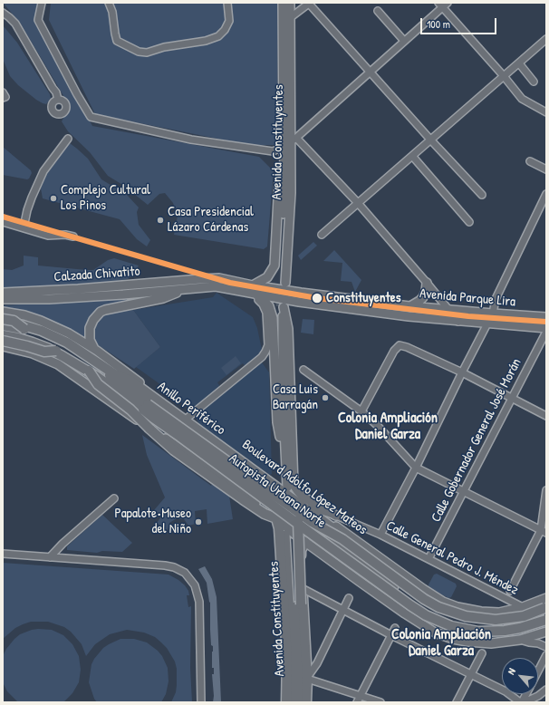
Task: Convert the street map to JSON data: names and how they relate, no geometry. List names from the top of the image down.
{
  "streets": {
    "highway": ["Anillo Periférico", "Autopista Urbana Norte"],
    "main road": [
      "Avenida Constituyentes",
      "Calzada Chivatito",
      "Avenida Parque Lira",
      "Boulevard Adolfo López Mateos"
    ],
    "street": ["Calle Gobernador General José Morán", "Calle General Pedro J. Méndez"]
  },
  "crossings": [
    ["Calzada Chivatito", "Avenida Parque Lira"],
    ["Anillo Periférico", "Autopista Urbana Norte"],
    ["Calle Gobernador General José Morán", "Calle General Pedro J. Méndez"],
    ["Boulevard Adolfo López Mateos", "Calle General Pedro J. Méndez"]
  ],
  "districts": ["Colonia Ampliación Daniel Garza", "Colonia Ampliación Daniel Garza"],
  "places": [
    "Complejo Cultural Los Pinos",
    "Casa Presidencial Lázaro Cárdenas",
    "Constituyentes",
    "Casa Luis Barragán",
    "Papalote•Museo del Niño"
  ],
  "scale_bar": "100 m",
  "north": "top left"
}
